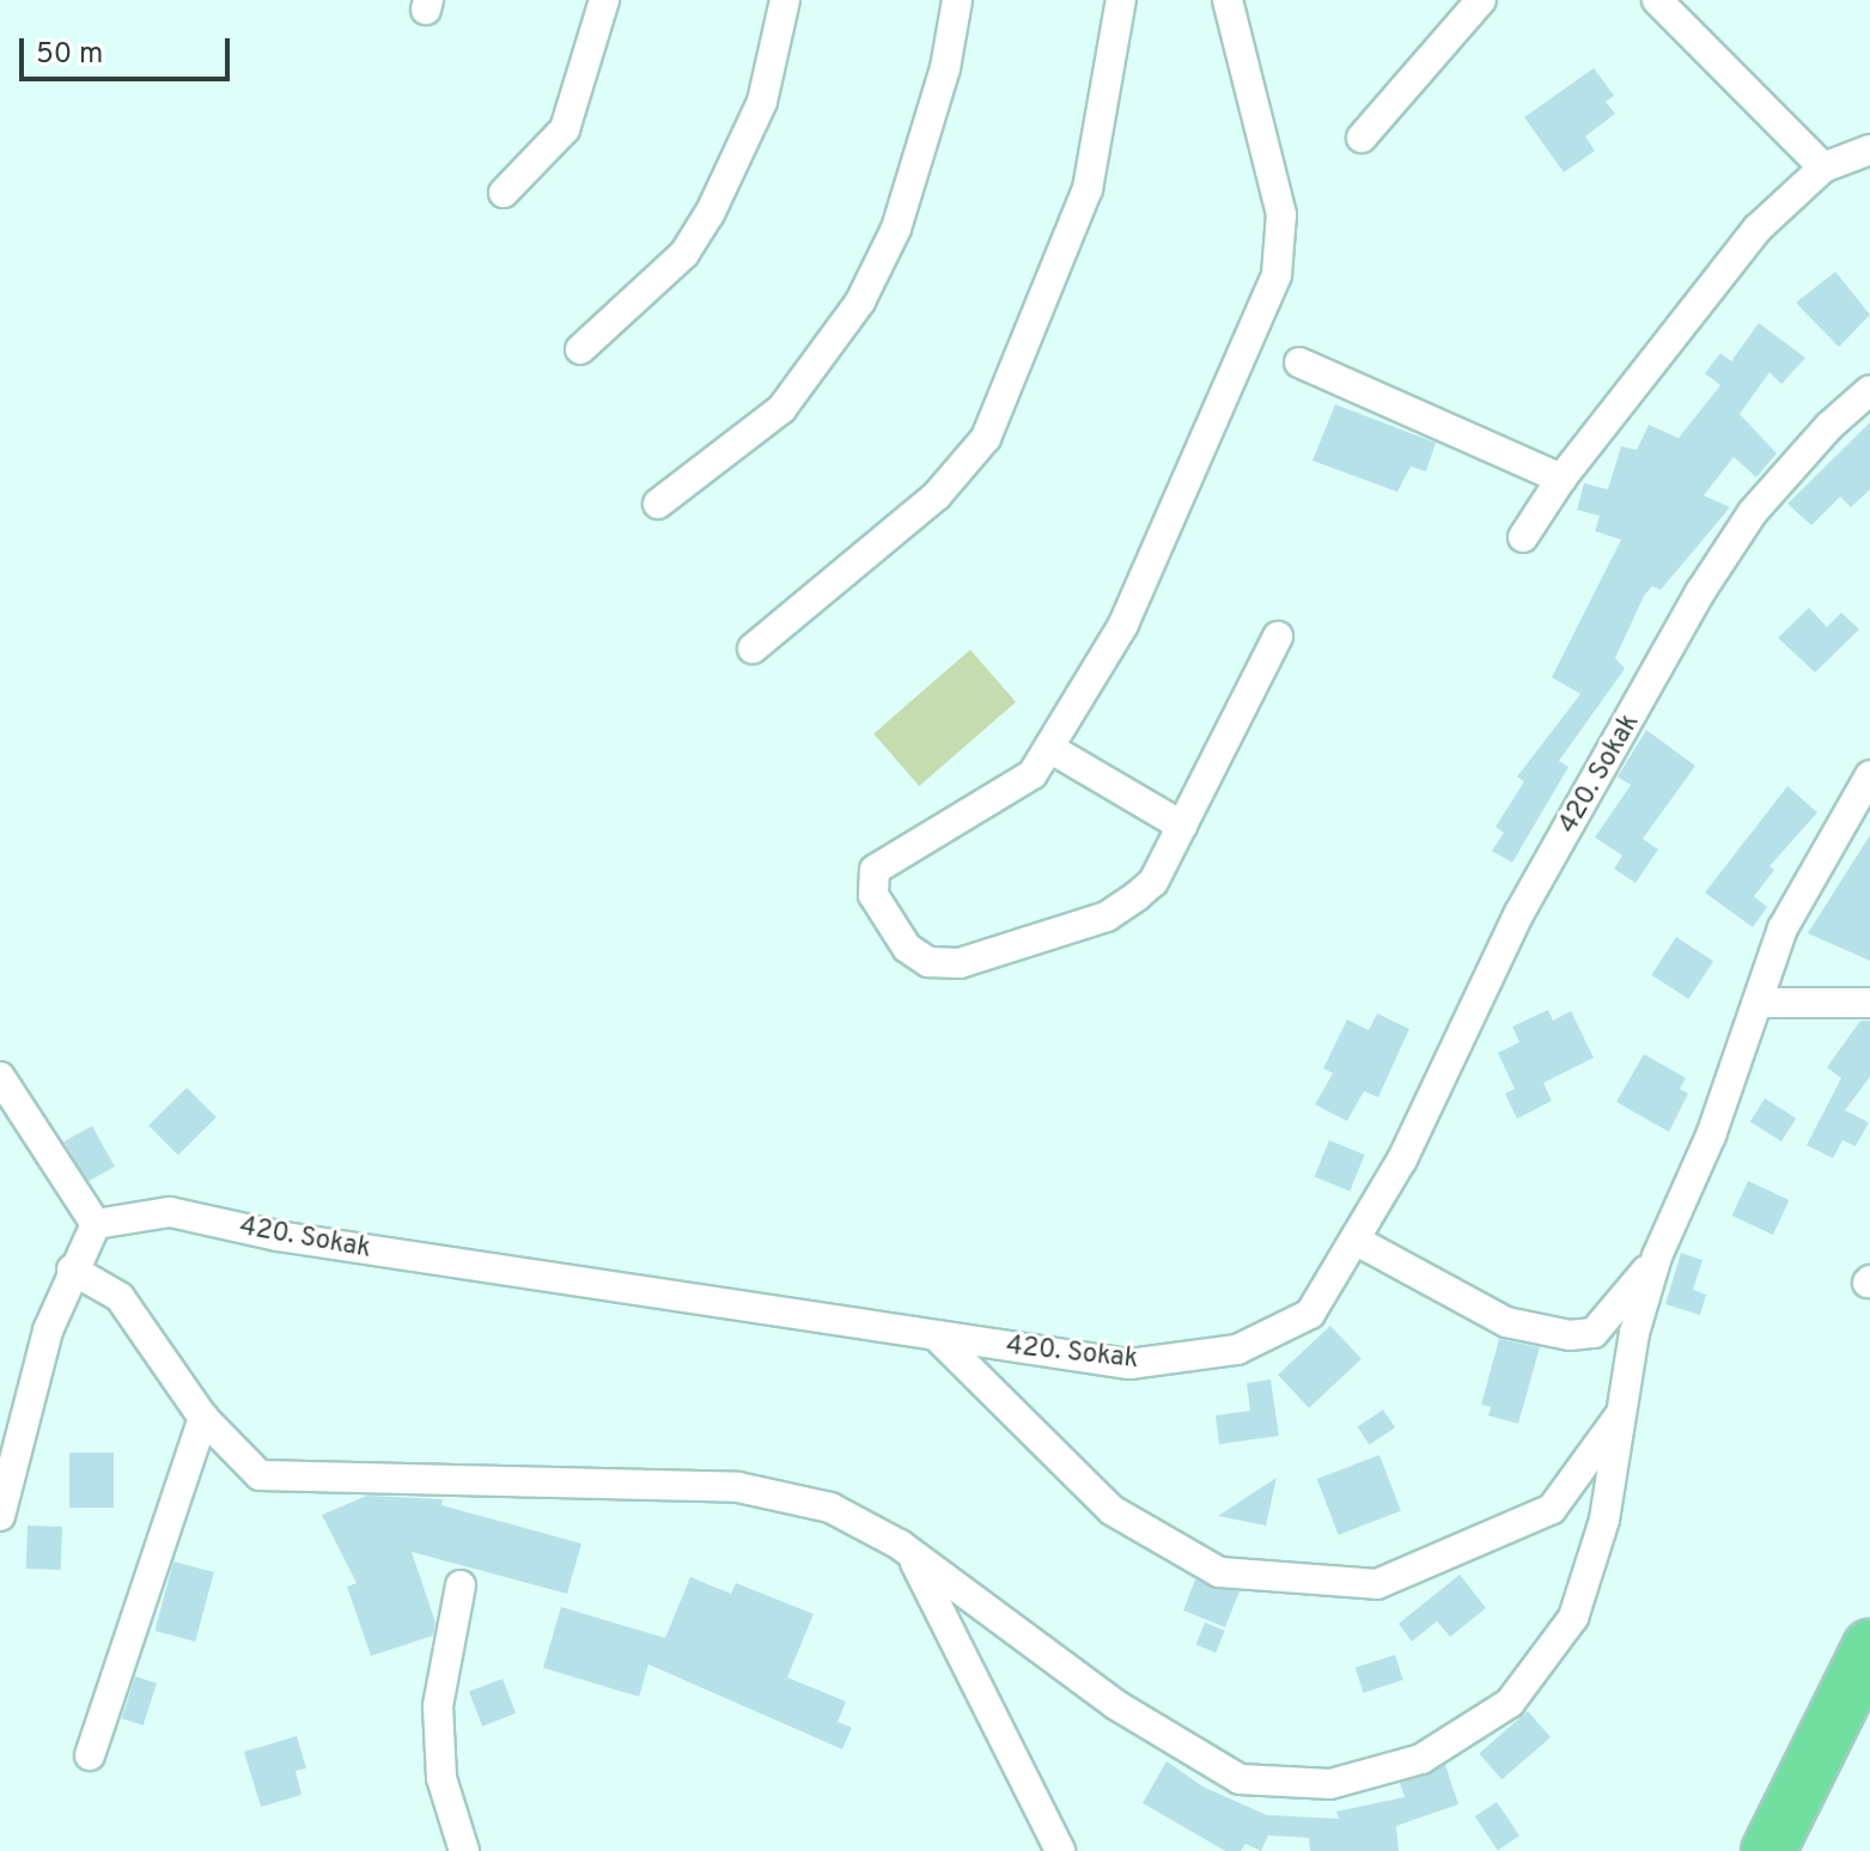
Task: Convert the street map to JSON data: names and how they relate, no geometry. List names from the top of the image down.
{
  "streets": {
    "street": ["420. Sokak"]
  },
  "scale_bar": "50 m"
}
